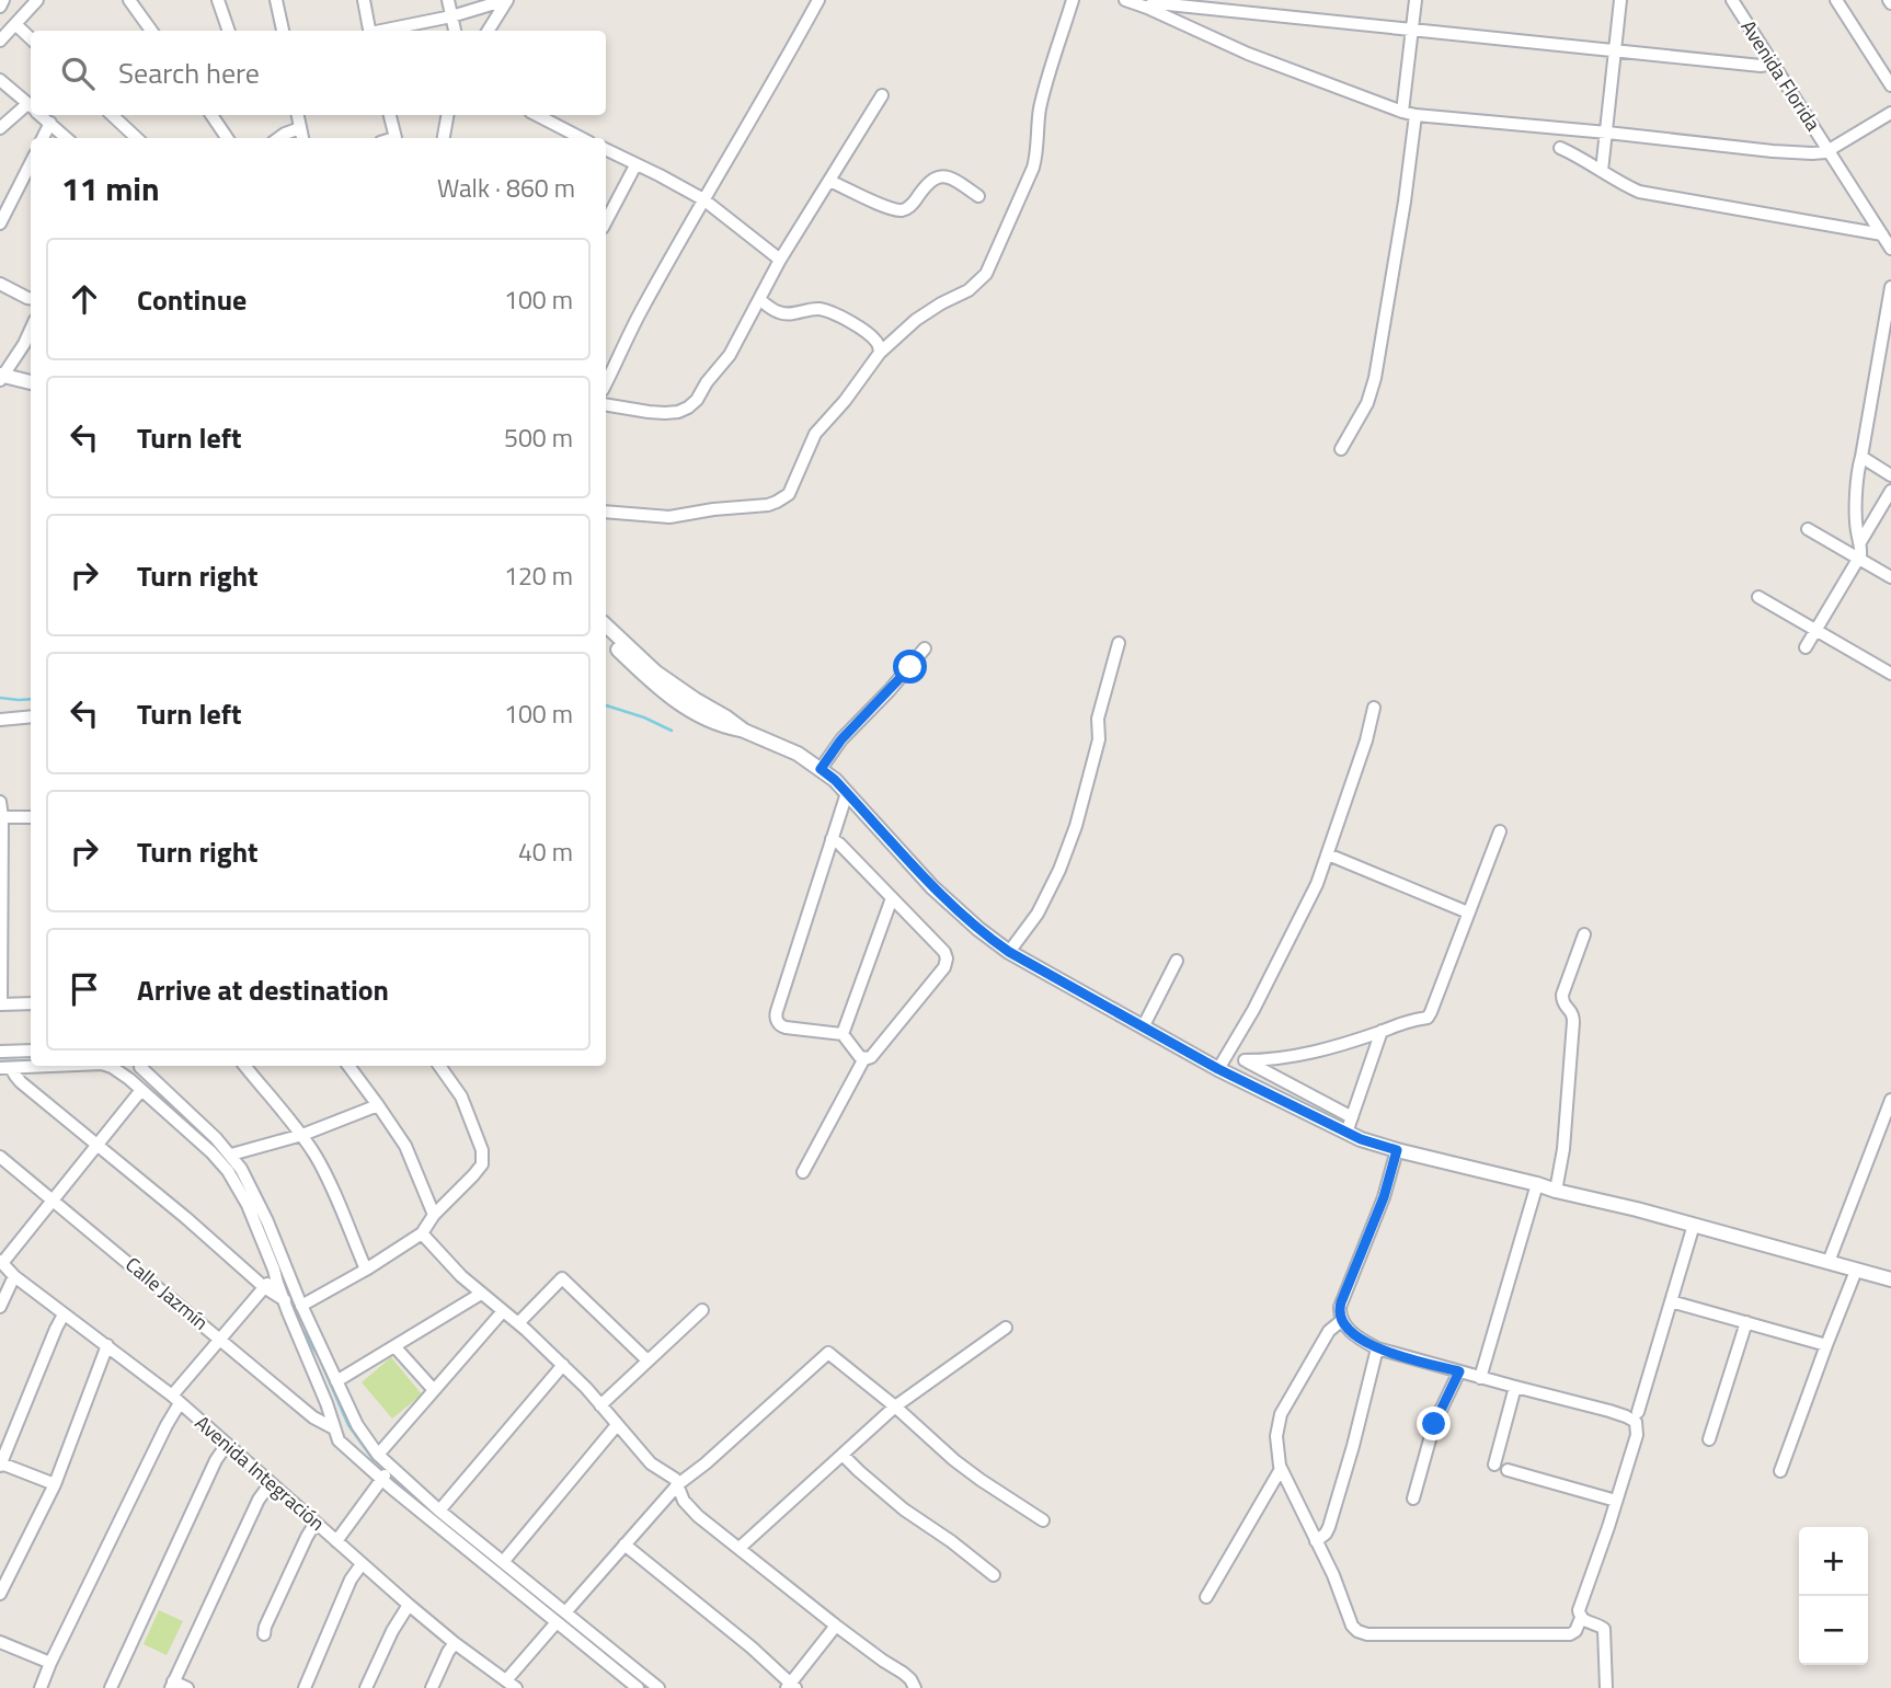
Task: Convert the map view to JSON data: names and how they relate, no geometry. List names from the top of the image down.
{
  "streets": {
    "street": ["Avenida Florida", "Calle Jazmín", "Avenida Integración"]
  },
  "page": {
    "search": "Search here",
    "heading": ["11 min", "Walk · 860 m"],
    "list": [
      ["Continue", "100 m"],
      ["Turn left", "500 m"],
      ["Turn right", "120 m"],
      ["Turn left", "100 m"],
      ["Turn right", "40 m"],
      "Arrive at destination"
    ],
    "map_buttons": ["+", "−"]
  }
}
